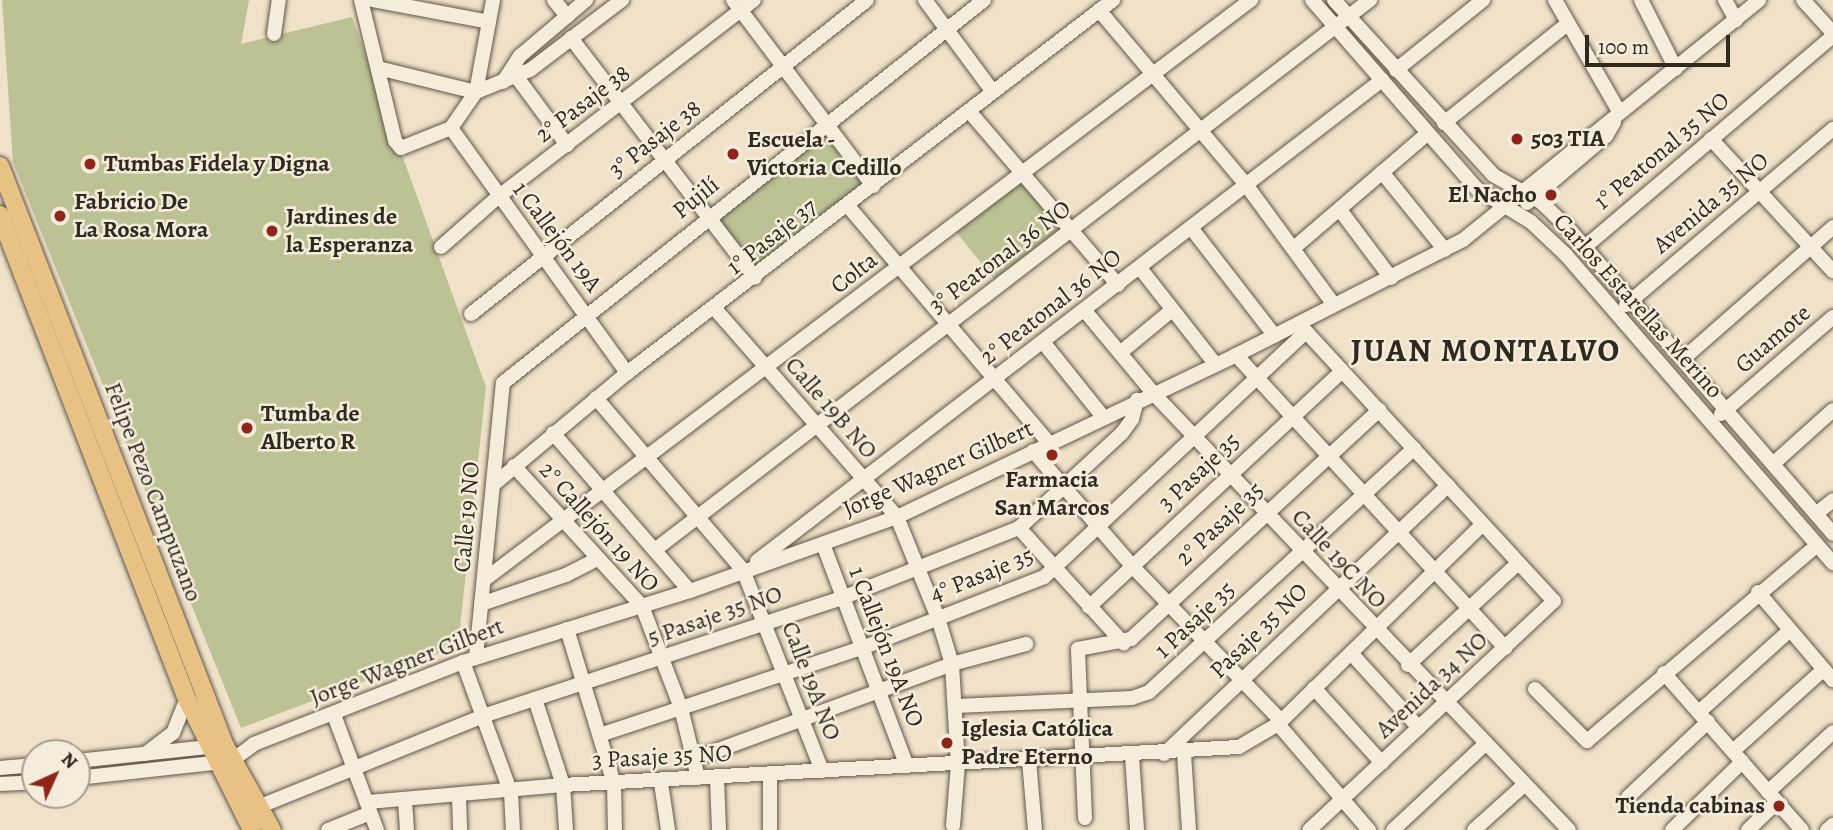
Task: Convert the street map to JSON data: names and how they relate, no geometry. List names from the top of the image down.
{
  "streets": {
    "main road": ["Felipe Pezo Campuzano"],
    "street": [
      "2° Pasaje 38",
      "3° Pasaje 38",
      "1° Peatonal 35 NO",
      "Pujilí",
      "Avenida 35 NO",
      "1 Callejón 19A",
      "1° Pasaje 37",
      "3° Peatonal 36 NO",
      "Colta",
      "Carlos Estarellas Merino",
      "2° Peatonal 36 NO",
      "Guamote",
      "Calle 19B NO",
      "Jorge Wagner Gilbert",
      "3 Pasaje 35",
      "Calle 19 NO",
      "2° Pasaje 35",
      "2° Callejón 19 NO",
      "Calle 19C NO",
      "4° Pasaje 35",
      "5 Pasaje 35 NO",
      "1 Pasaje 35",
      "Pasaje 35 NO",
      "1 Callejón 19A NO",
      "Calle 19A NO",
      "Avenida 34 NO",
      "3 Pasaje 35 NO"
    ]
  },
  "crossings": [
    ["2° Pasaje 38", "1 Callejón 19A"],
    ["3° Pasaje 38", "1 Callejón 19A"],
    ["1° Peatonal 35 NO", "Carlos Estarellas Merino"],
    ["Pujilí", "1 Callejón 19A"],
    ["Pujilí", "Calle 19 NO"],
    ["Avenida 35 NO", "Carlos Estarellas Merino"],
    ["1 Callejón 19A", "1° Pasaje 37"],
    ["1° Pasaje 37", "Calle 19B NO"],
    ["1° Pasaje 37", "Calle 19 NO"],
    ["1° Pasaje 37", "2° Callejón 19 NO"],
    ["3° Peatonal 36 NO", "Carlos Estarellas Merino"],
    ["3° Peatonal 36 NO", "Calle 19B NO"],
    ["Colta", "Calle 19B NO"],
    ["Colta", "Calle 19 NO"],
    ["Colta", "2° Callejón 19 NO"],
    ["Carlos Estarellas Merino", "2° Peatonal 36 NO"],
    ["Carlos Estarellas Merino", "Guamote"],
    ["Carlos Estarellas Merino", "Jorge Wagner Gilbert"],
    ["2° Peatonal 36 NO", "Calle 19B NO"],
    ["2° Peatonal 36 NO", "Jorge Wagner Gilbert"],
    ["2° Peatonal 36 NO", "Calle 19C NO"],
    ["2° Peatonal 36 NO", "Calle 19A NO"],
    ["Calle 19B NO", "Jorge Wagner Gilbert"],
    ["Calle 19B NO", "4° Pasaje 35"],
    ["Calle 19B NO", "5 Pasaje 35 NO"],
    ["Calle 19B NO", "1 Pasaje 35"],
    ["Calle 19B NO", "3 Pasaje 35 NO"],
    ["Jorge Wagner Gilbert", "Felipe Pezo Campuzano"],
    ["Jorge Wagner Gilbert", "Calle 19 NO"],
    ["Jorge Wagner Gilbert", "2° Callejón 19 NO"],
    ["Jorge Wagner Gilbert", "Calle 19C NO"],
    ["Jorge Wagner Gilbert", "4° Pasaje 35"],
    ["Jorge Wagner Gilbert", "5 Pasaje 35 NO"],
    ["Jorge Wagner Gilbert", "1 Callejón 19A NO"],
    ["Jorge Wagner Gilbert", "Calle 19A NO"],
    ["3 Pasaje 35", "Calle 19C NO"],
    ["Felipe Pezo Campuzano", "5 Pasaje 35 NO"],
    ["Calle 19 NO", "5 Pasaje 35 NO"],
    ["Calle 19 NO", "3 Pasaje 35 NO"],
    ["2° Pasaje 35", "Calle 19C NO"],
    ["2° Callejón 19 NO", "4° Pasaje 35"],
    ["2° Callejón 19 NO", "5 Pasaje 35 NO"],
    ["2° Callejón 19 NO", "3 Pasaje 35 NO"],
    ["Calle 19C NO", "4° Pasaje 35"],
    ["Calle 19C NO", "1 Pasaje 35"],
    ["Calle 19C NO", "Pasaje 35 NO"],
    ["Calle 19C NO", "Avenida 34 NO"],
    ["4° Pasaje 35", "1 Callejón 19A NO"],
    ["4° Pasaje 35", "Calle 19A NO"],
    ["5 Pasaje 35 NO", "1 Callejón 19A NO"],
    ["5 Pasaje 35 NO", "Calle 19A NO"],
    ["1 Callejón 19A NO", "3 Pasaje 35 NO"],
    ["Calle 19A NO", "3 Pasaje 35 NO"]
  ],
  "districts": ["JUAN MONTALVO"],
  "places": [
    "503 TIA",
    "Escuela - Victoria Cedillo",
    "Tumbas Fidela y Digna",
    "El Nacho",
    "Fabricio De La Rosa Mora",
    "Jardines de la Esperanza",
    "Tumba de Alberto R",
    "Farmacia San Marcos",
    "Iglesia Católica Padre Eterno",
    "Tienda cabinas"
  ],
  "scale_bar": "100 m",
  "north": "top right"
}
